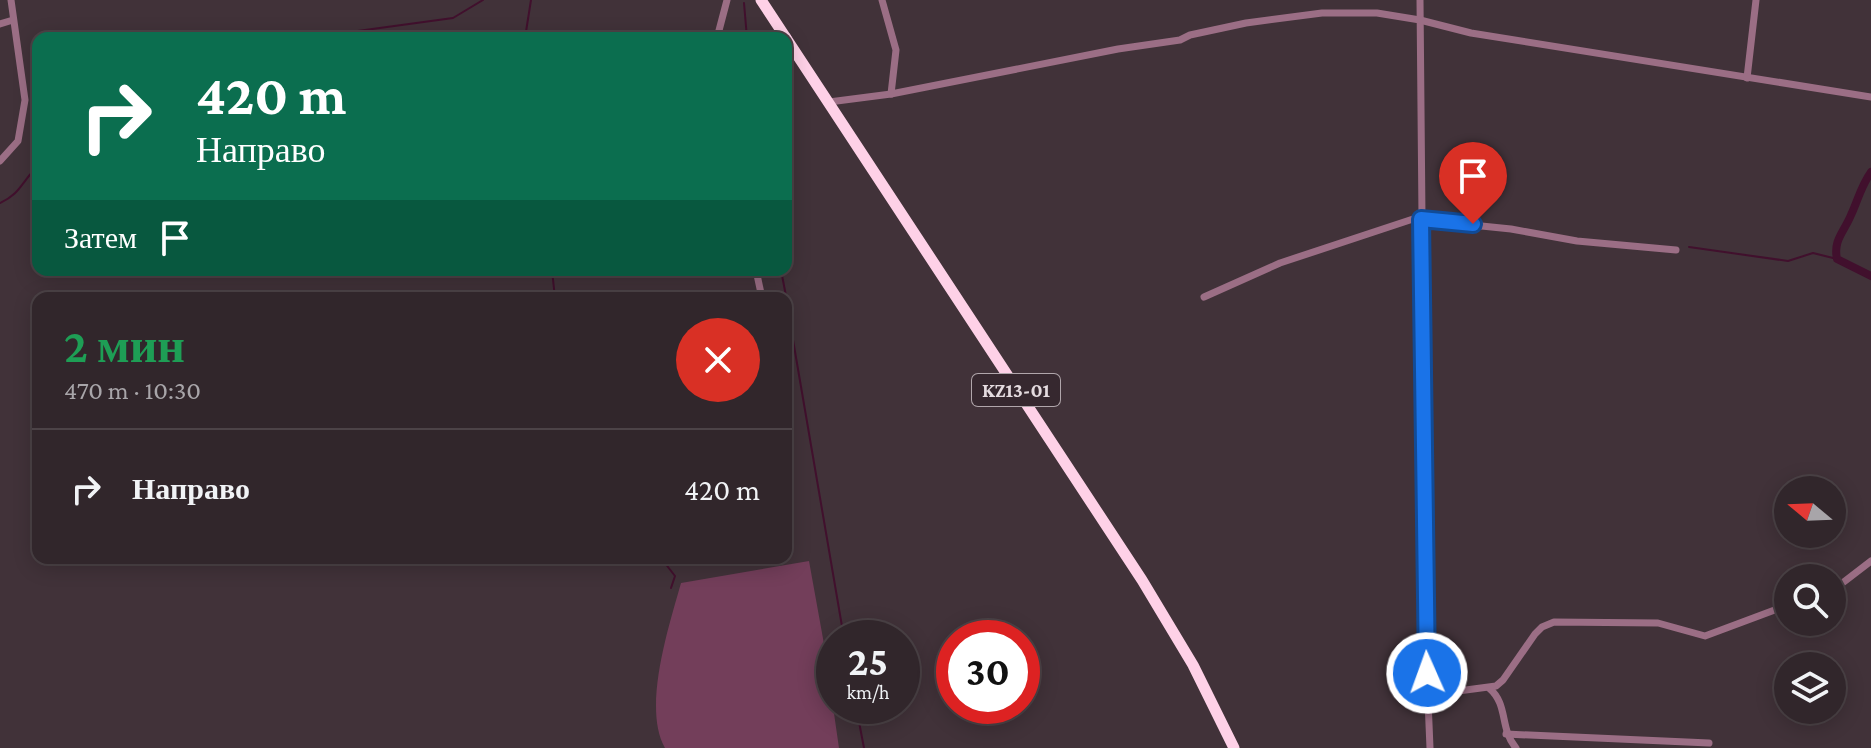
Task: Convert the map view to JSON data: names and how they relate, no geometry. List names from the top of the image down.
{
  "streets": {
    "highway": ["KZ13-01"]
  },
  "north": "left",
  "page": {
    "turn": ["420 m", "Направо"],
    "then": "Затем",
    "heading": ["2 мин", "470 m · 10:30"],
    "list": [
      {
        "name": "Направо",
        "value": "420 m"
      }
    ],
    "speed": "25 km/h",
    "limit": "30"
  }
}
